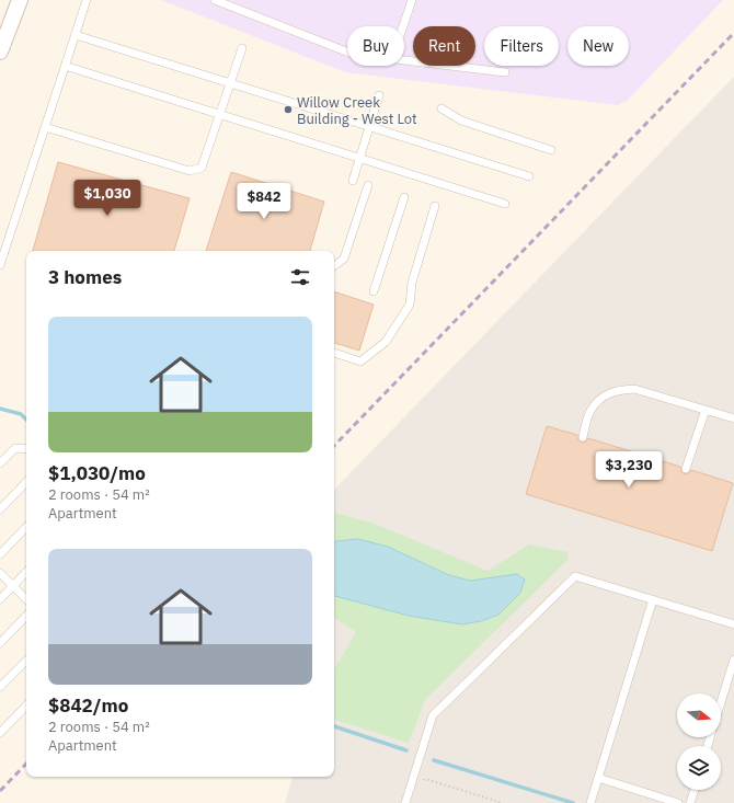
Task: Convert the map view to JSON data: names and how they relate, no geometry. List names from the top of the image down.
{
  "places": ["Willow Creek Building - West Lot"],
  "north": "right",
  "page": {
    "chip": [
      "Buy",
      "Rent",
      "Filters",
      "New"
    ],
    "price": ["$1,030", "$842", "$3,230"],
    "heading": "3 homes",
    "list": [
      {
        "name": "$1,030/mo",
        "note": "2 rooms · 54 m² · Apartment"
      },
      {
        "name": "$842/mo",
        "note": "2 rooms · 54 m² · Apartment"
      }
    ]
  }
}
